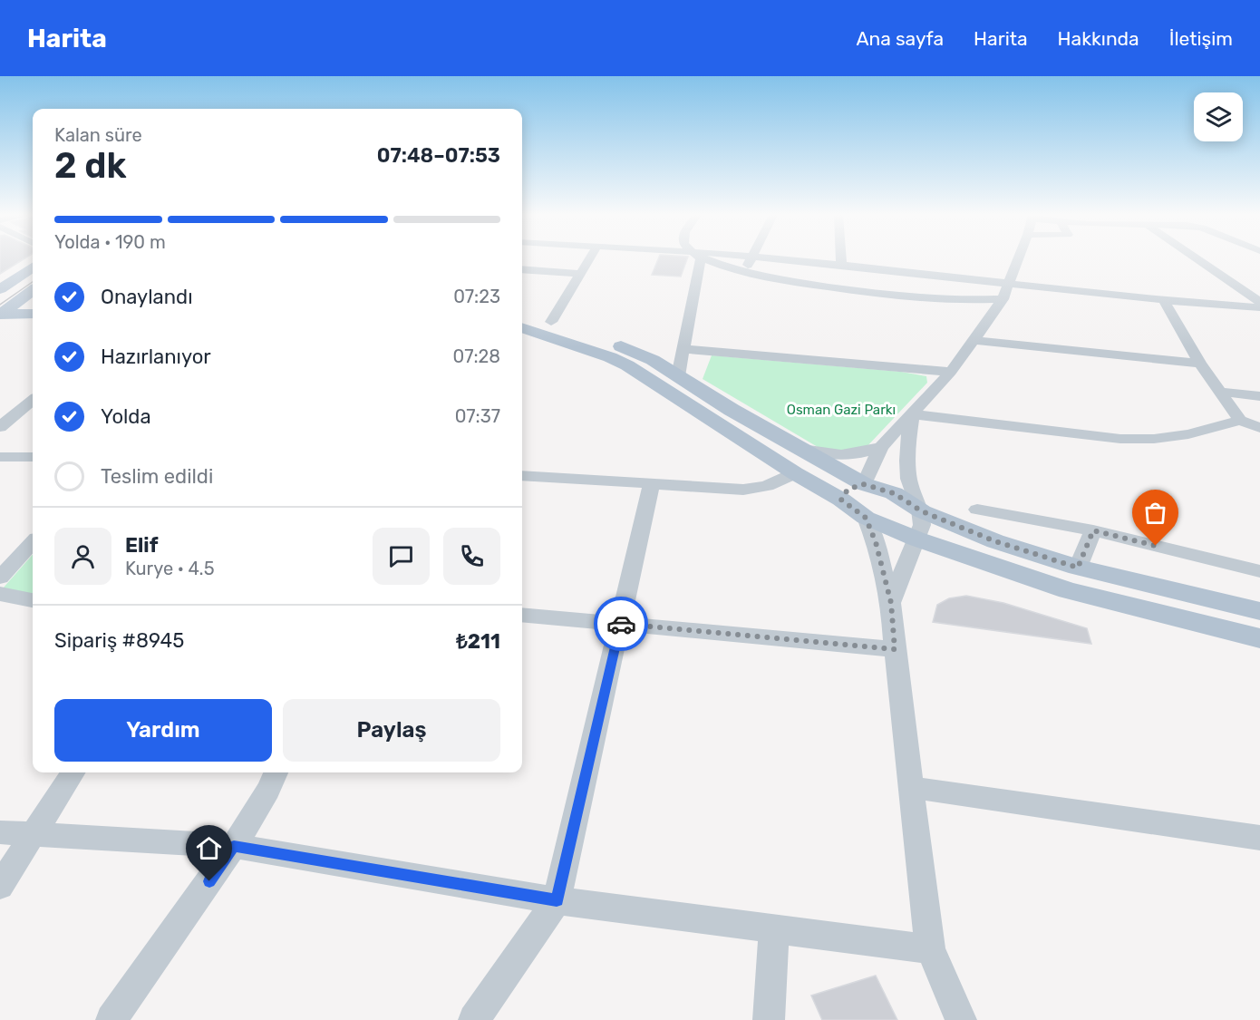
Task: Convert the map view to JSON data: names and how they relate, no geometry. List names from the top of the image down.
{
  "parks": ["Osman Gazi Parkı"],
  "page": {
    "header": "Harita",
    "nav": [
      "Ana sayfa",
      "Harita",
      "Hakkında",
      "İletişim"
    ],
    "heading": ["2 dk", "Kalan süre", "07:48–07:53"],
    "panel": [
      "Elif",
      "Kurye · 4.5",
      "Sipariş #8945",
      "₺211"
    ],
    "bar": "Yolda · 190 m",
    "list": [
      ["Onaylandı", "07:23"],
      ["Hazırlanıyor", "07:28"],
      ["Yolda", "07:37"],
      "Teslim edildi"
    ],
    "buttons": ["Yardım", "Paylaş"]
  }
}
